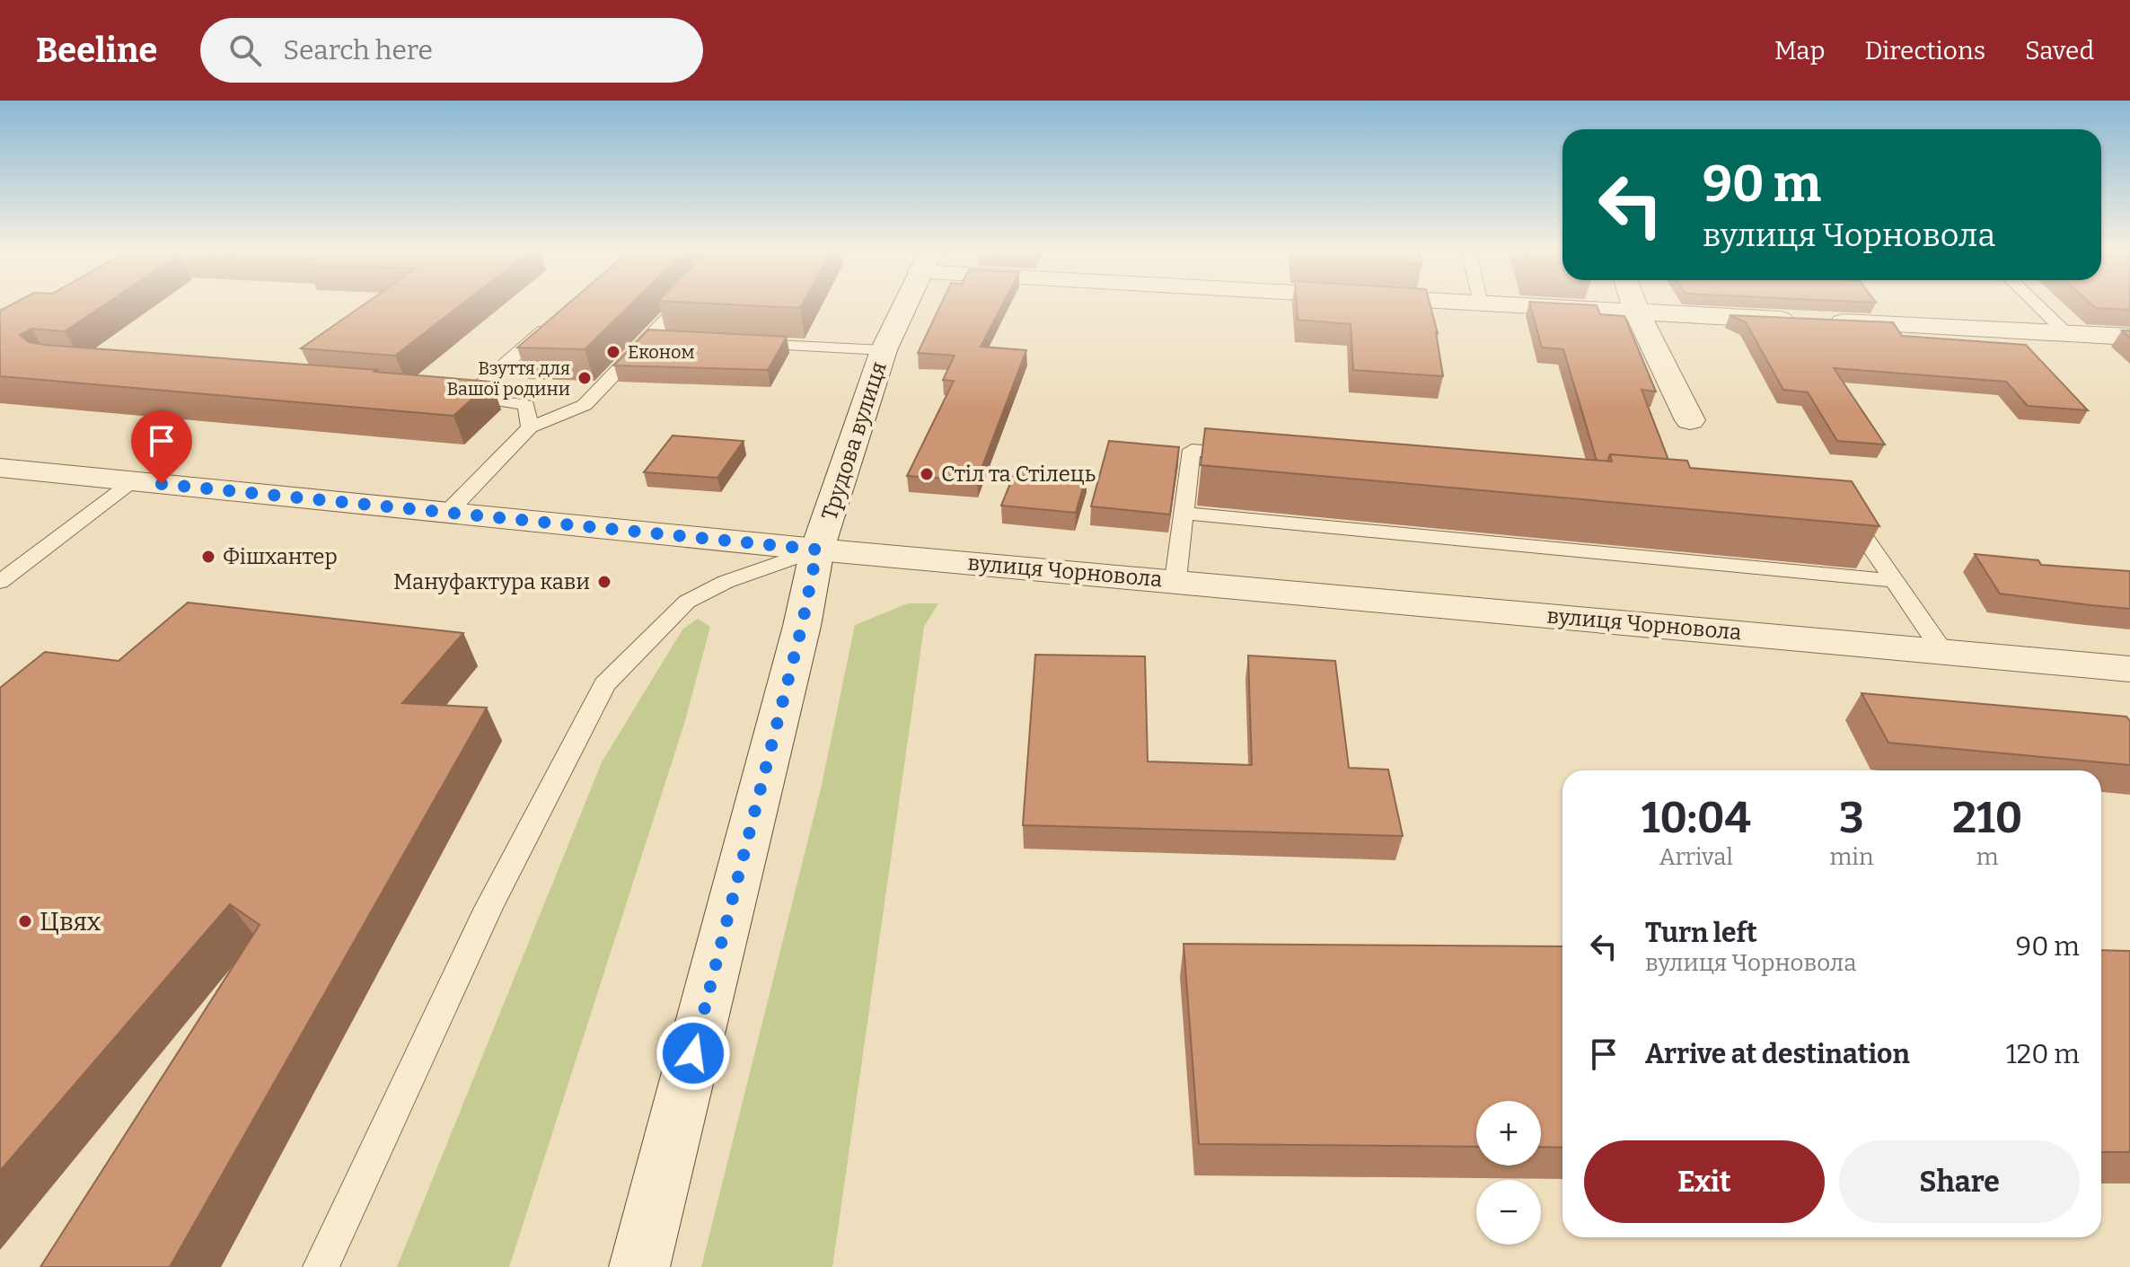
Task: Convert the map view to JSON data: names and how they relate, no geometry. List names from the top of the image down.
{
  "streets": {
    "street": ["Трудова вулиця", "вулиця Чорновола"]
  },
  "crossings": [
    ["Трудова вулиця", "вулиця Чорновола"]
  ],
  "places": [
    "Економ",
    "Взуття для Вашої родини",
    "Стіл та Стілець",
    "Фішхантер",
    "Мануфактура кави",
    "Цвях"
  ],
  "page": {
    "header": "Beeline",
    "search": "Search here",
    "nav": ["Map", "Directions", "Saved"],
    "turn": ["90 m", "вулиця Чорновола"],
    "eta": [
      "10:04",
      "Arrival",
      "3",
      "min",
      "210",
      "m"
    ],
    "list": [
      {
        "name": "Turn left",
        "note": "вулиця Чорновола",
        "value": "90 m"
      },
      {
        "name": "Arrive at destination",
        "value": "120 m"
      }
    ],
    "map_buttons": ["+", "−"],
    "buttons": ["Exit", "Share"]
  }
}
